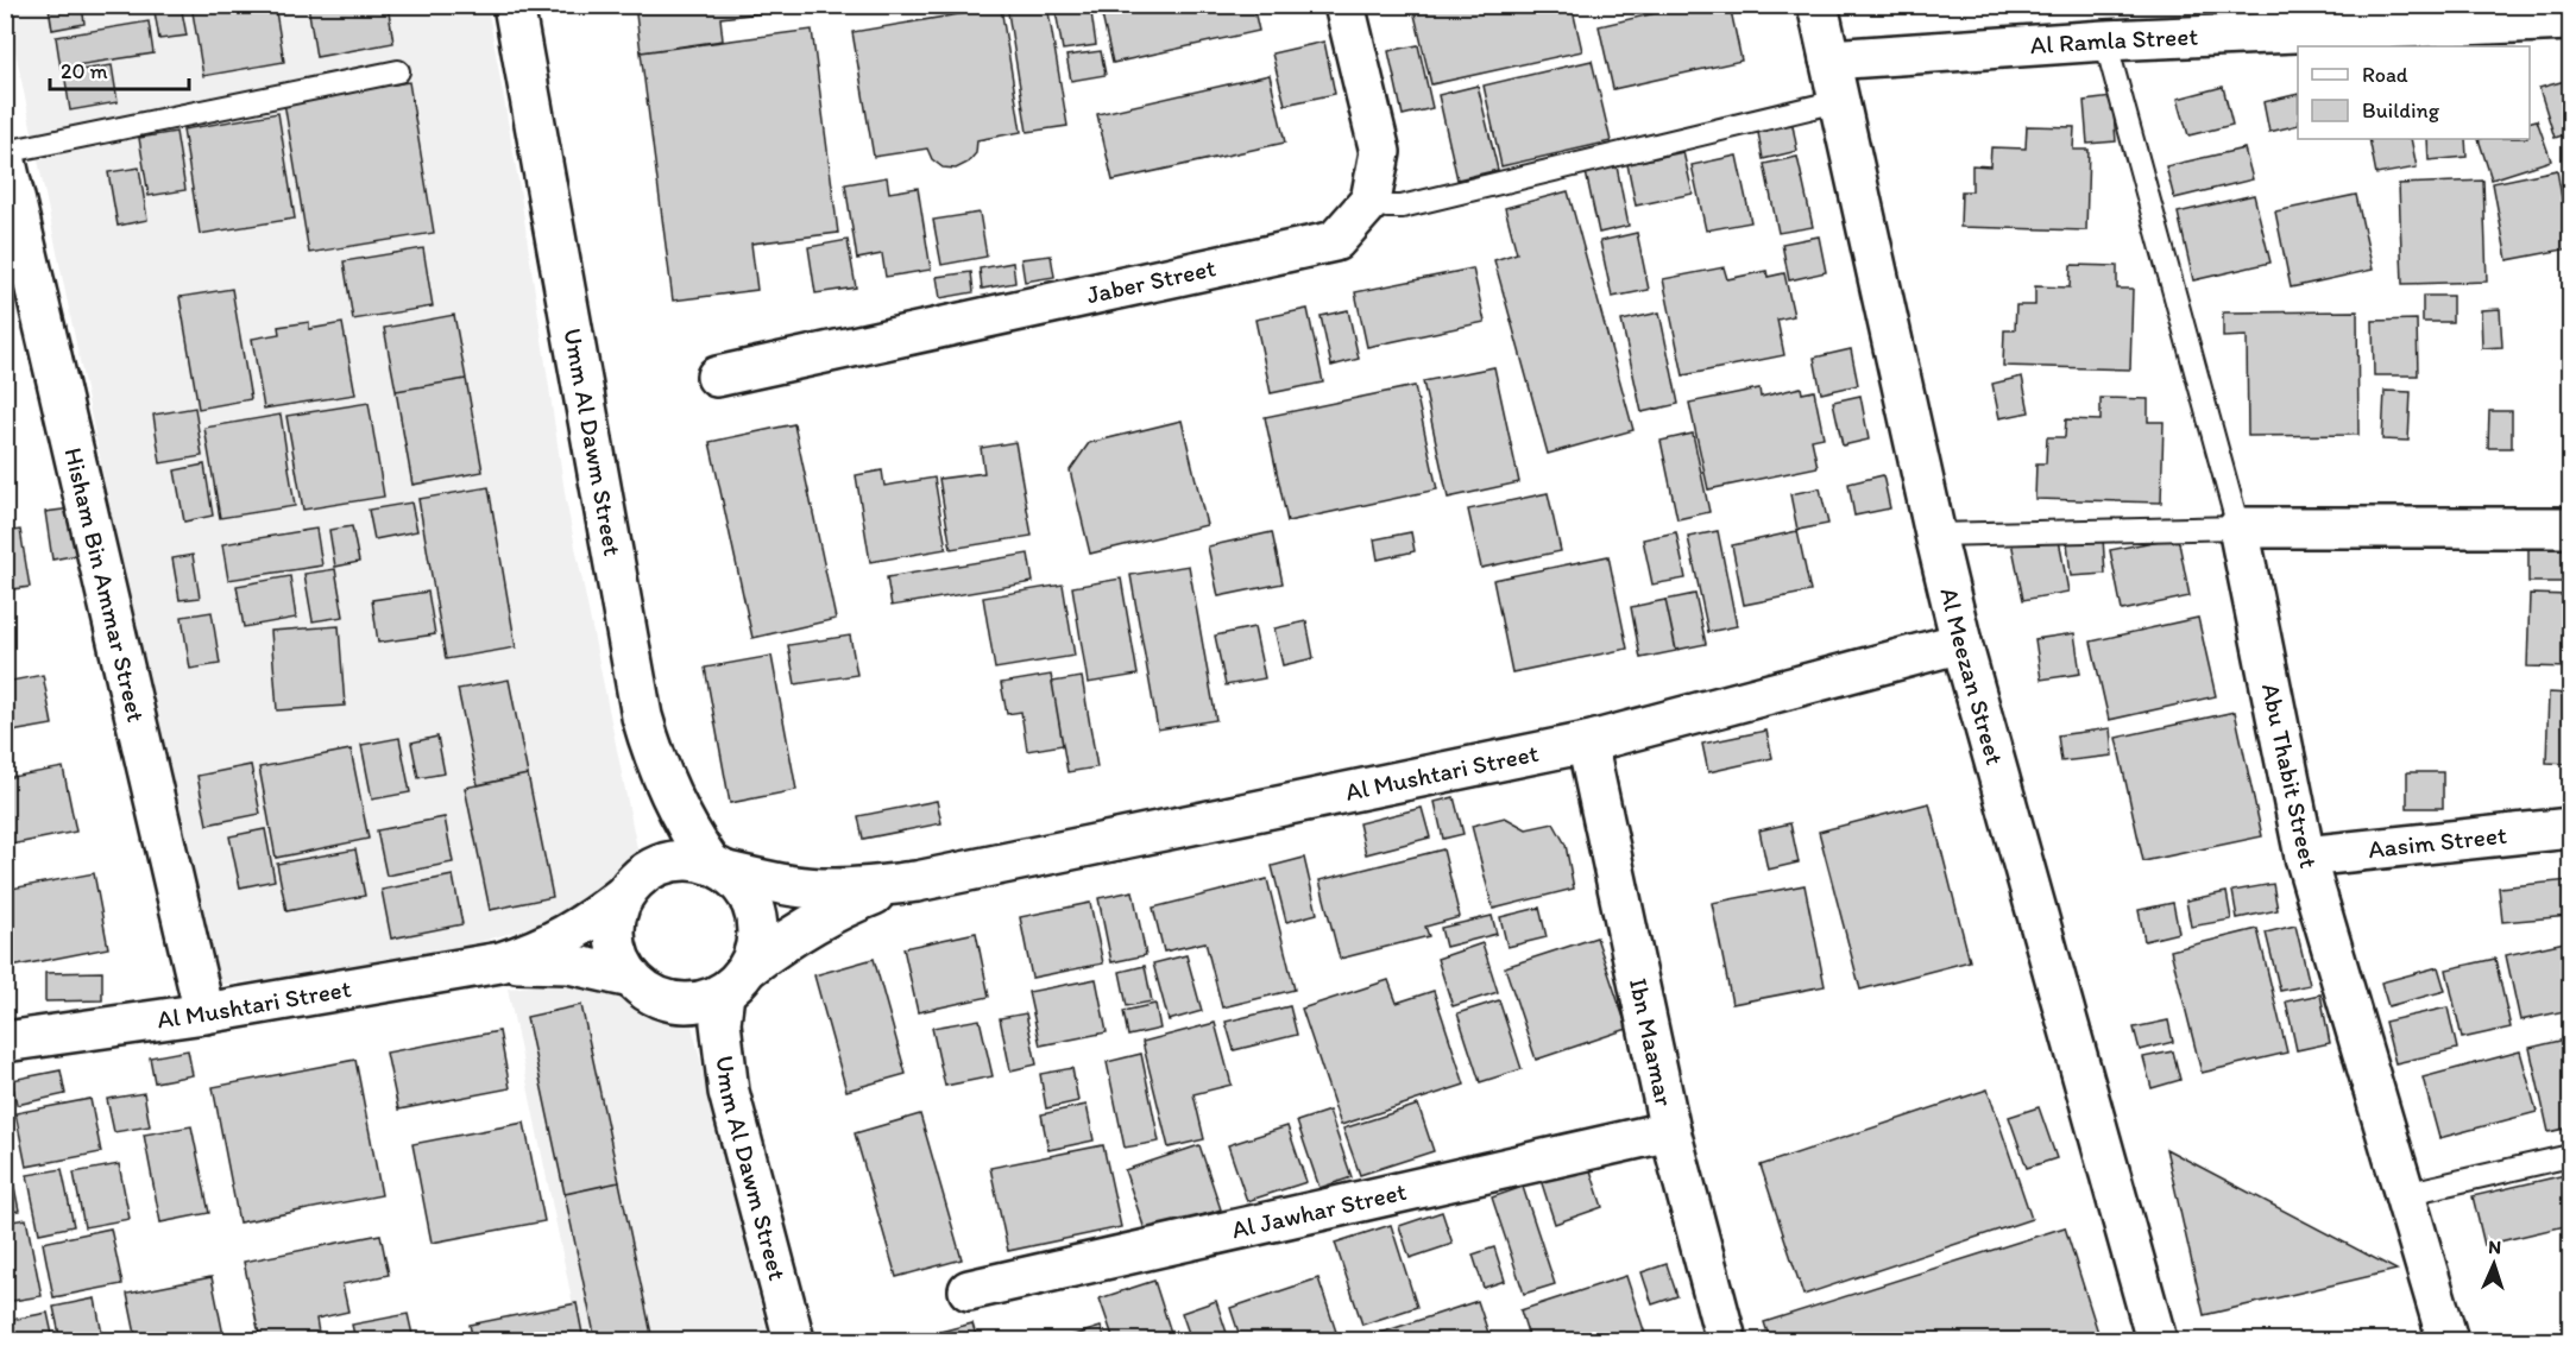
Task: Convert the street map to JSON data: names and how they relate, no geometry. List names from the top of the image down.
{
  "streets": {
    "street": [
      "Al Ramla Street",
      "Jaber Street",
      "Umm Al Dawm Street",
      "Hisham Bin Ammar Street",
      "Al Meezan Street",
      "Al Mushtari Street",
      "Abu Thabit Street",
      "Aasim Street",
      "Ibn Maamar",
      "Al Jawhar Street"
    ]
  },
  "crossings": [
    ["Al Ramla Street", "Al Meezan Street"],
    ["Umm Al Dawm Street", "Al Mushtari Street"],
    ["Hisham Bin Ammar Street", "Al Mushtari Street"],
    ["Al Meezan Street", "Al Mushtari Street"],
    ["Al Mushtari Street", "Ibn Maamar"],
    ["Abu Thabit Street", "Aasim Street"],
    ["Ibn Maamar", "Al Jawhar Street"]
  ],
  "legend": ["Road", "Building"],
  "scale_bar": "20 m",
  "north": "top"
}
